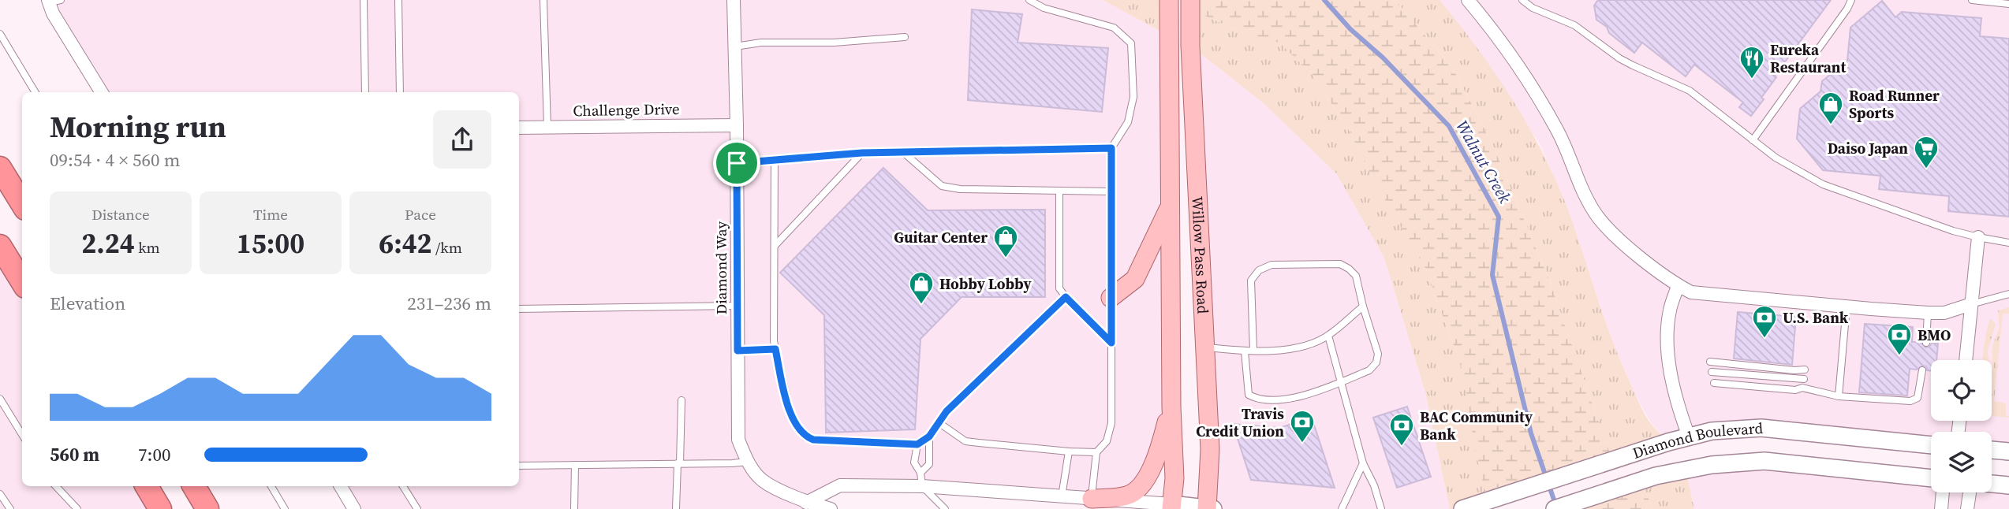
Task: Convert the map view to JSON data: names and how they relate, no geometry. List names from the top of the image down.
{
  "streets": {
    "main road": ["Willow Pass Road", "Diamond Boulevard"],
    "street": ["Challenge Drive", "Diamond Way"]
  },
  "crossings": [
    ["Challenge Drive", "Diamond Way"]
  ],
  "water": ["Walnut Creek"],
  "places": {
    "restaurant": ["Eureka Restaurant"],
    "shop": ["Road Runner Sports", "Guitar Center", "Hobby Lobby"],
    "supermarket": ["Daiso Japan"],
    "bank": [
      "U.S. Bank",
      "BMO",
      "Travis Credit Union",
      "BAC Community Bank"
    ]
  },
  "page": {
    "heading": ["Morning run", "09:54 · 4 × 560 m"],
    "stats": [
      ["Distance", "2.24 km"],
      ["Time", "15:00"],
      ["Pace", "6:42 /km"]
    ],
    "chart": ["Elevation", "231–236 m"],
    "list": [
      {
        "name": "560 m",
        "note": "7:00"
      }
    ]
  }
}
